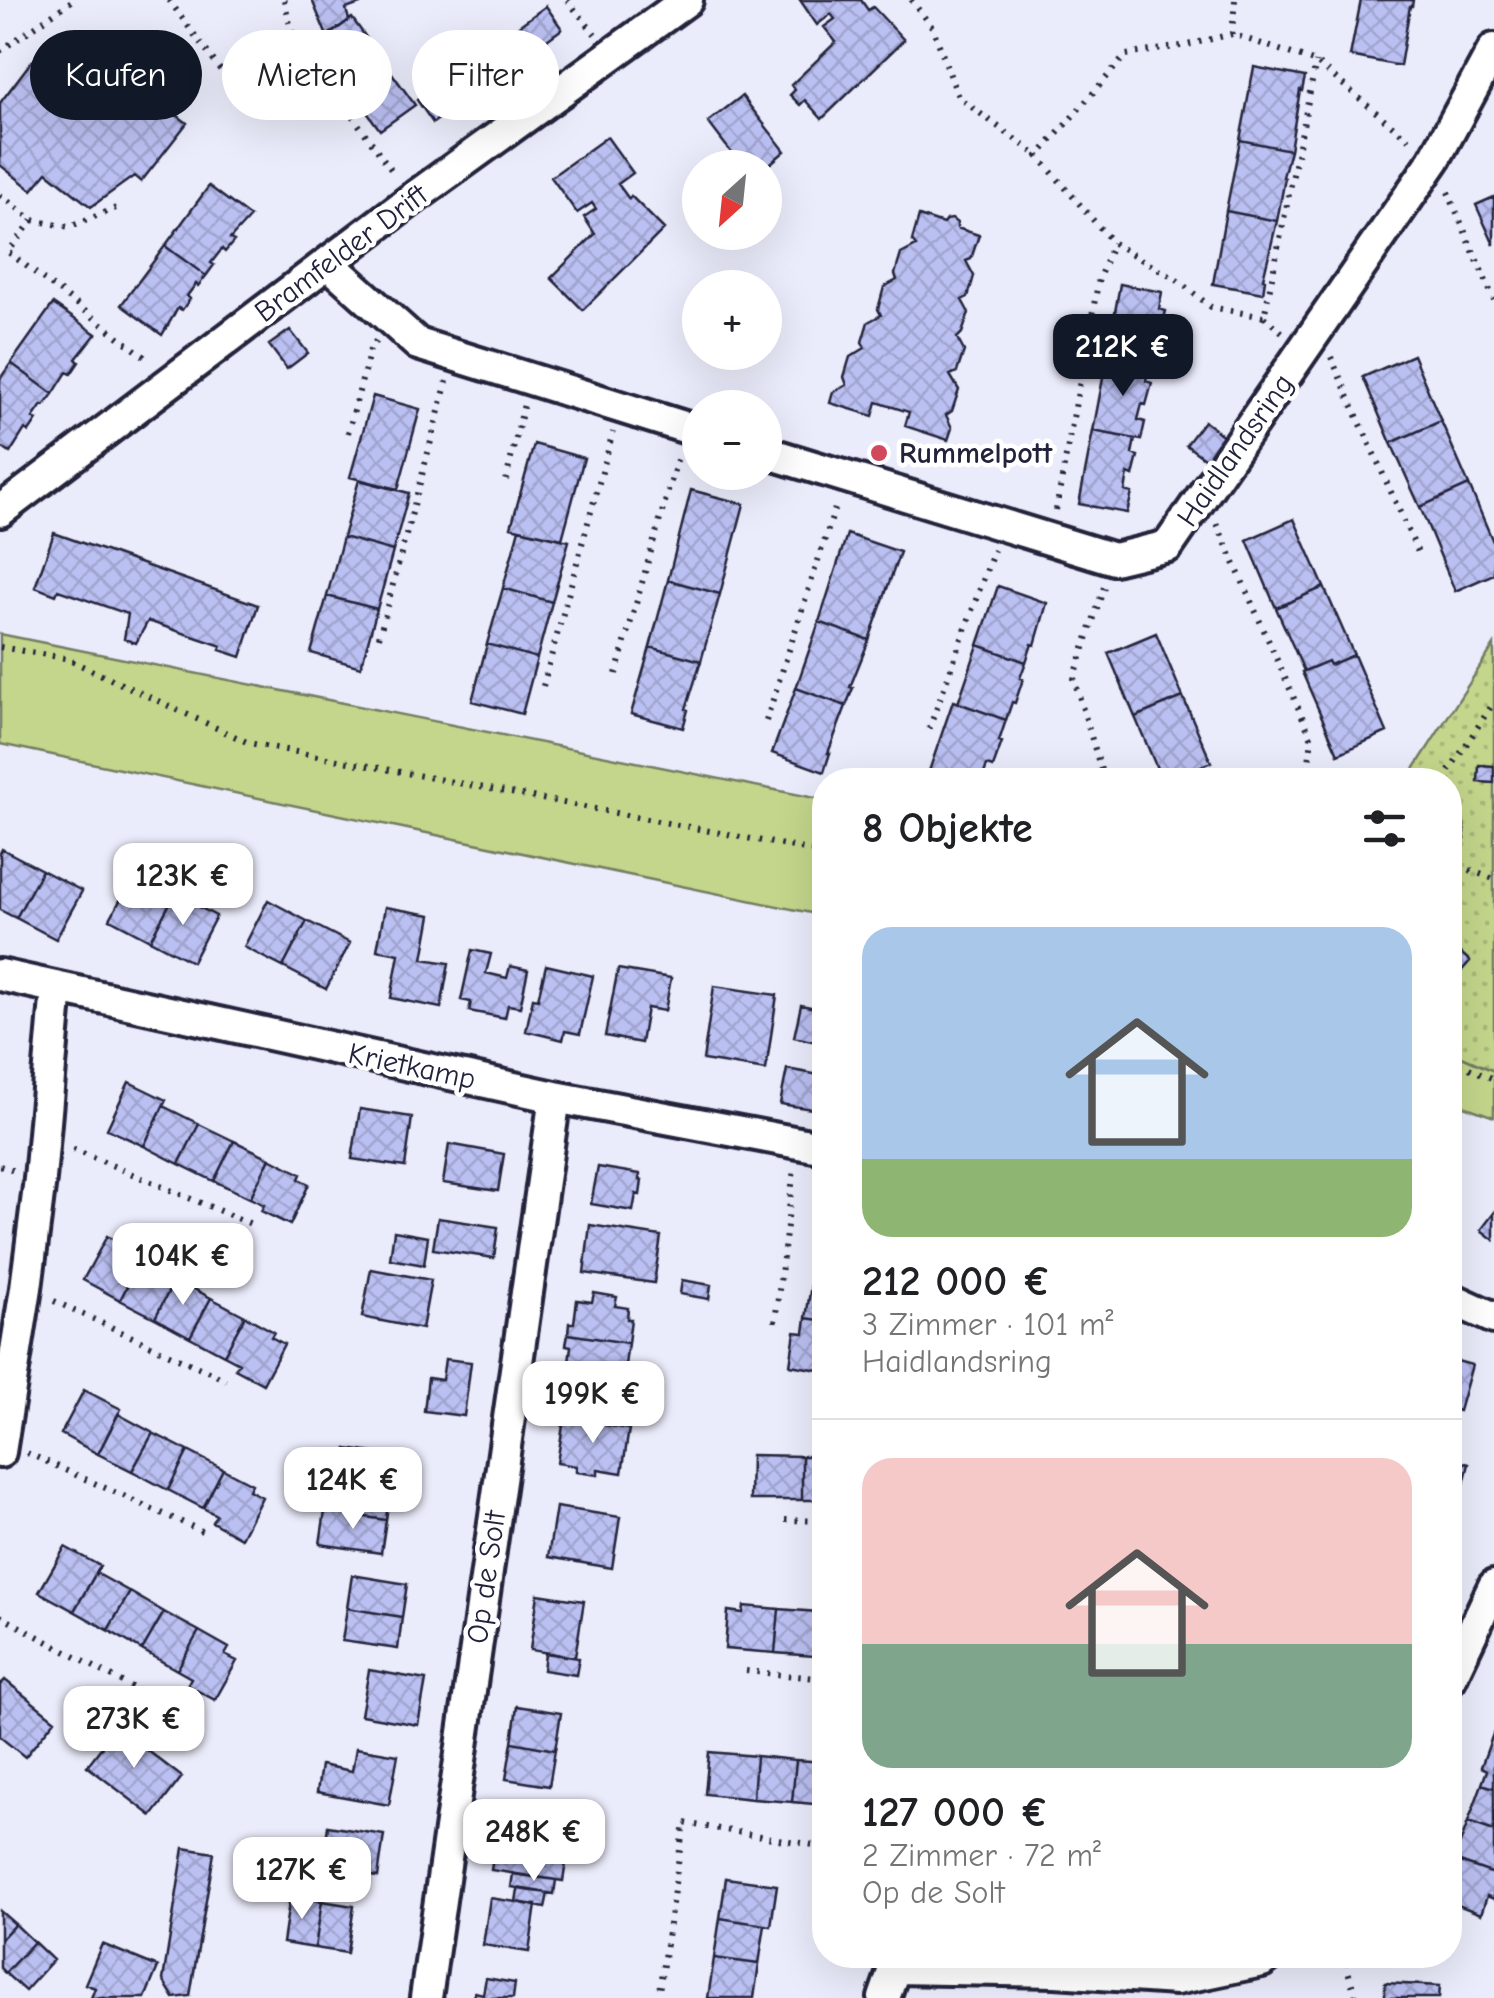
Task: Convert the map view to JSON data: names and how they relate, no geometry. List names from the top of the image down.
{
  "streets": {
    "street": [
      "Bramfelder Drift",
      "Haidlandsring",
      "Krietkamp",
      "Op de Solt"
    ]
  },
  "crossings": [
    ["Krietkamp", "Op de Solt"]
  ],
  "places": ["Rummelpott"],
  "north": "bottom left",
  "page": {
    "chip": ["Kaufen", "Mieten", "Filter"],
    "map_buttons": ["+", "−"],
    "price": [
      "212K €",
      "123K €",
      "104K €",
      "199K €",
      "124K €",
      "273K €",
      "248K €",
      "127K €"
    ],
    "heading": "8 Objekte",
    "list": [
      {
        "name": "212 000 €",
        "note": "3 Zimmer · 101 m² · Haidlandsring"
      },
      {
        "name": "127 000 €",
        "note": "2 Zimmer · 72 m² · Op de Solt"
      }
    ]
  }
}
